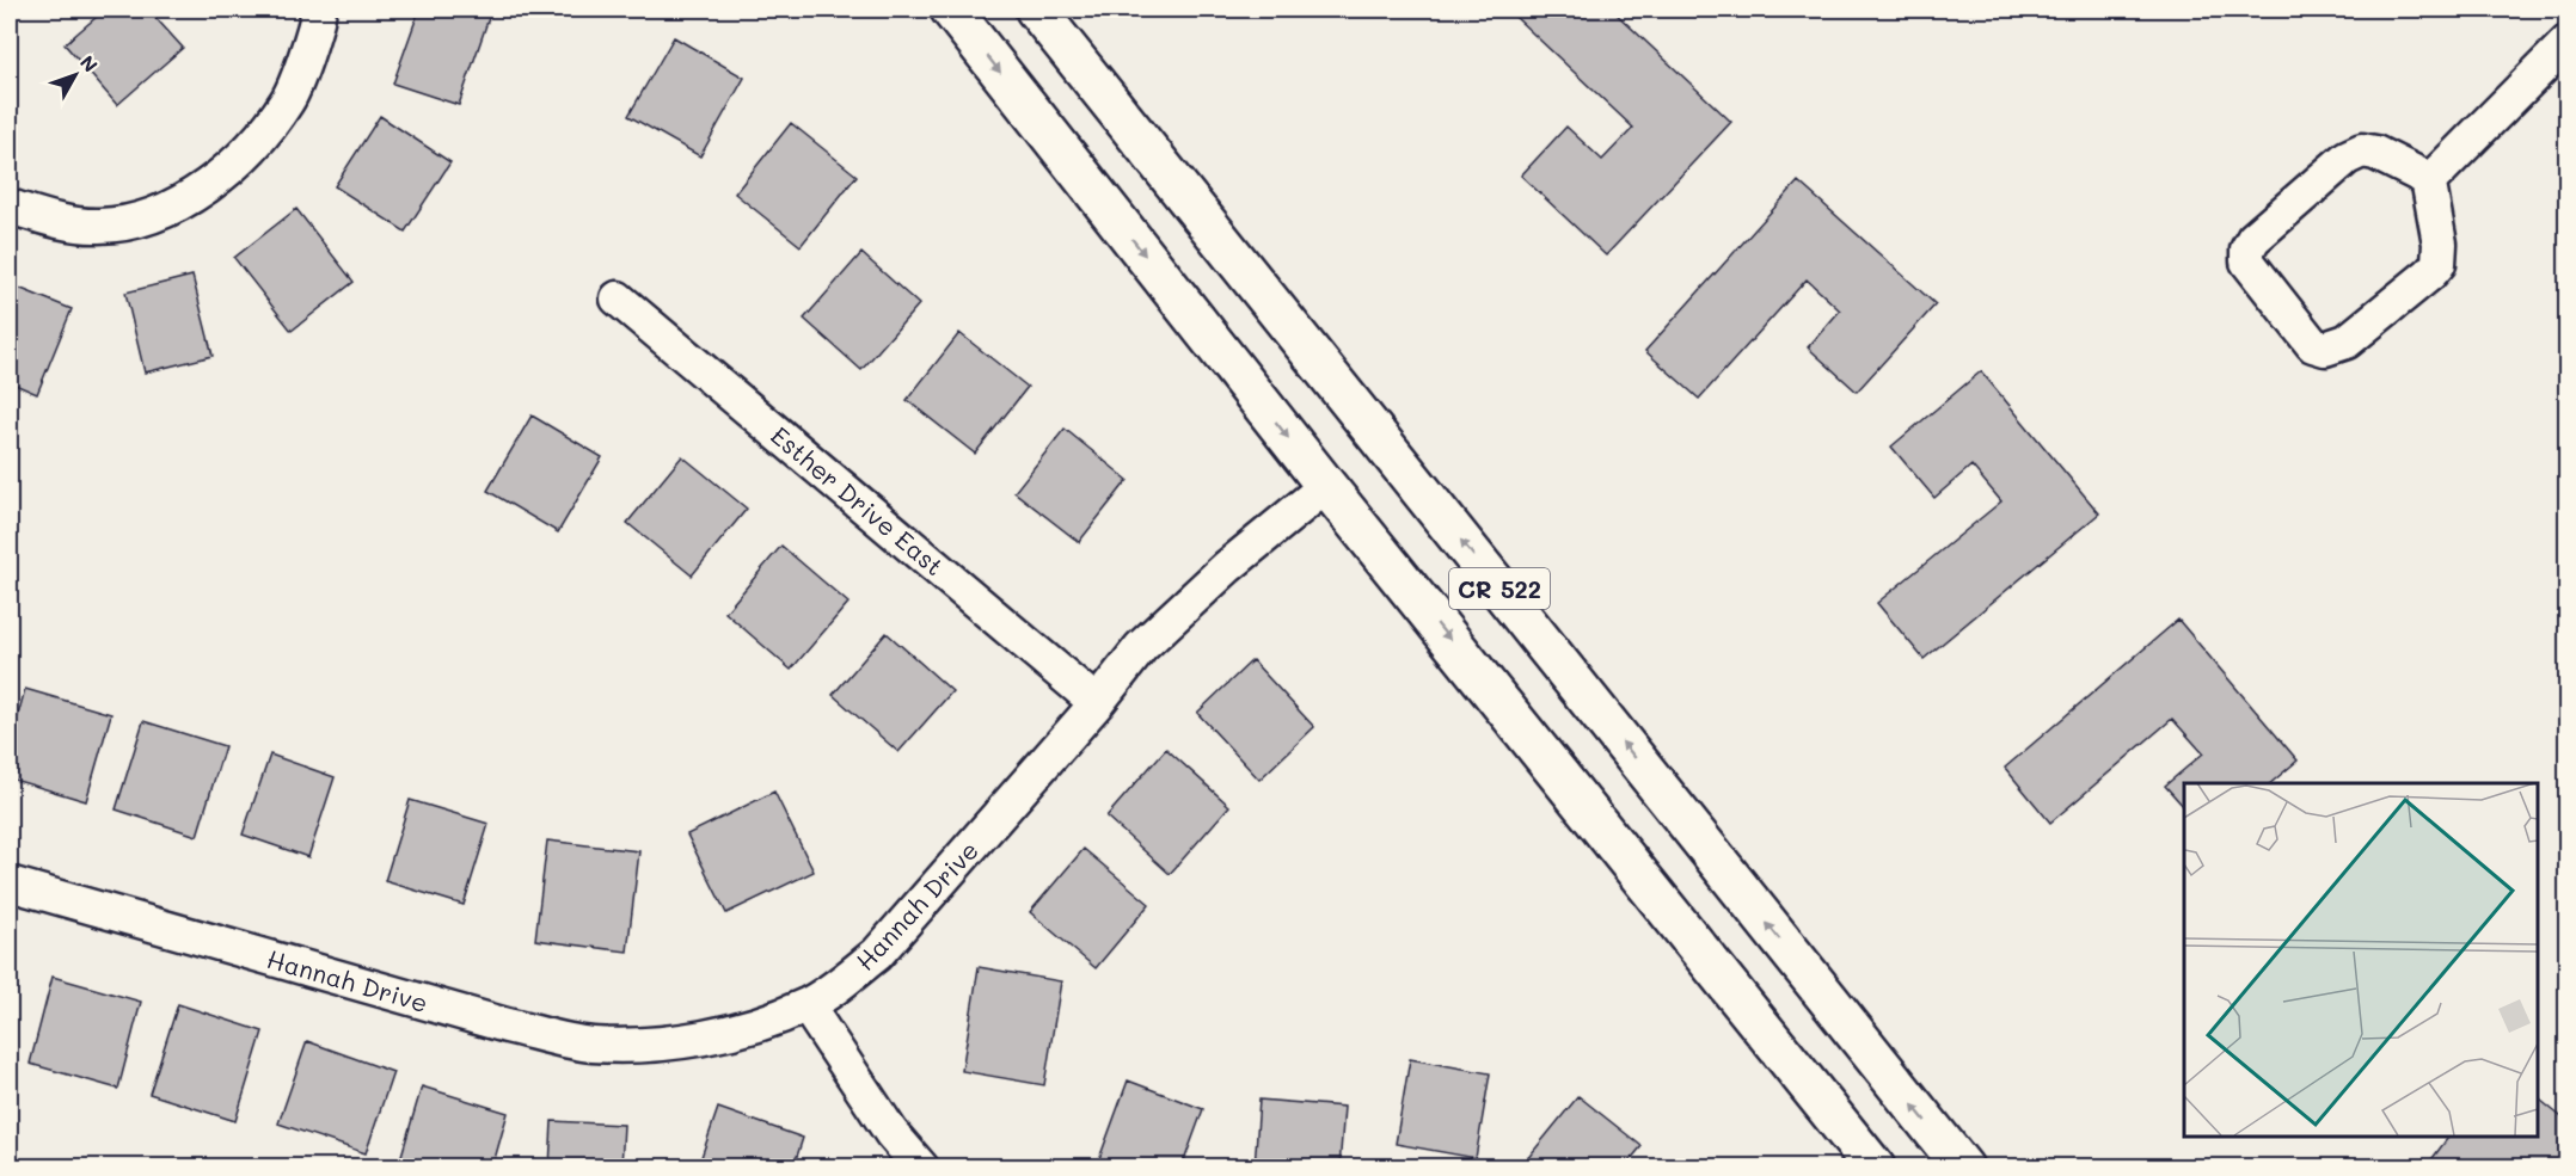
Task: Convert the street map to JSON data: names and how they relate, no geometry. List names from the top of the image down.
{
  "streets": {
    "main road": ["CR 522"],
    "street": ["Esther Drive East", "Hannah Drive"]
  },
  "crossings": [
    ["Esther Drive East", "Hannah Drive"],
    ["CR 522", "Hannah Drive"]
  ],
  "north": "top right"
}
